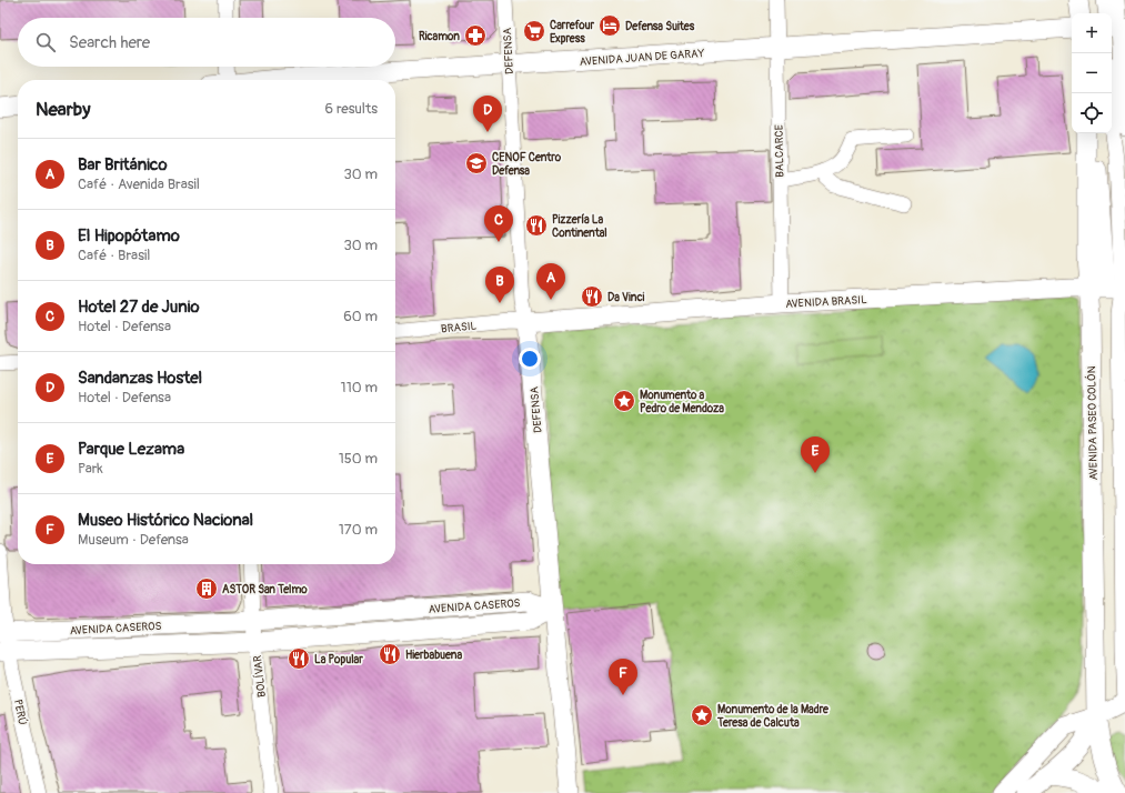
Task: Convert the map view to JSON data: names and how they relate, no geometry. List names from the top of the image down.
{
  "streets": {
    "main road": [
      "DEFENSA",
      "AVENIDA JUAN DE GARAY",
      "AVENIDA BRASIL",
      "AVENIDA PASEO COLÓN",
      "AVENIDA CASEROS"
    ],
    "street": [
      "BALCARCE",
      "BRASIL",
      "BOLÍVAR",
      "PERÚ"
    ]
  },
  "crossings": [
    ["DEFENSA", "AVENIDA JUAN DE GARAY"],
    ["DEFENSA", "AVENIDA BRASIL"],
    ["DEFENSA", "BRASIL"],
    ["DEFENSA", "AVENIDA CASEROS"],
    ["AVENIDA JUAN DE GARAY", "BALCARCE"],
    ["BALCARCE", "AVENIDA BRASIL"],
    ["AVENIDA BRASIL", "BRASIL"],
    ["AVENIDA BRASIL", "AVENIDA PASEO COLÓN"],
    ["AVENIDA CASEROS", "BOLÍVAR"],
    ["AVENIDA CASEROS", "PERÚ"]
  ],
  "places": {
    "hotel": ["Defensa Suites"],
    "supermarket": ["Carrefour Express"],
    "pharmacy": ["Ricamon"],
    "school or university": ["CENOF Centro Defensa"],
    "restaurant": [
      "Pizzería La Continental",
      "Da Vinci",
      "Hierbabuena",
      "La Popular"
    ],
    "place": ["Monumento a Pedro de Mendoza", "Monumento de la Madre Teresa de Calcuta"],
    "building": ["ASTOR San Telmo"]
  },
  "page": {
    "map_buttons": ["+", "−"],
    "search": "Search here",
    "heading": ["Nearby", "6 results"],
    "pins": [
      "D",
      "C",
      "A",
      "B",
      "E",
      "F"
    ],
    "list": [
      {
        "mark": "A",
        "name": "Bar Británico",
        "note": "Café · Avenida Brasil",
        "value": "30 m"
      },
      {
        "mark": "B",
        "name": "El Hipopótamo",
        "note": "Café · Brasil",
        "value": "30 m"
      },
      {
        "mark": "C",
        "name": "Hotel 27 de Junio",
        "note": "Hotel · Defensa",
        "value": "60 m"
      },
      {
        "mark": "D",
        "name": "Sandanzas Hostel",
        "note": "Hotel · Defensa",
        "value": "110 m"
      },
      {
        "mark": "E",
        "name": "Parque Lezama",
        "note": "Park",
        "value": "150 m"
      },
      {
        "mark": "F",
        "name": "Museo Histórico Nacional",
        "note": "Museum · Defensa",
        "value": "170 m"
      }
    ]
  }
}
